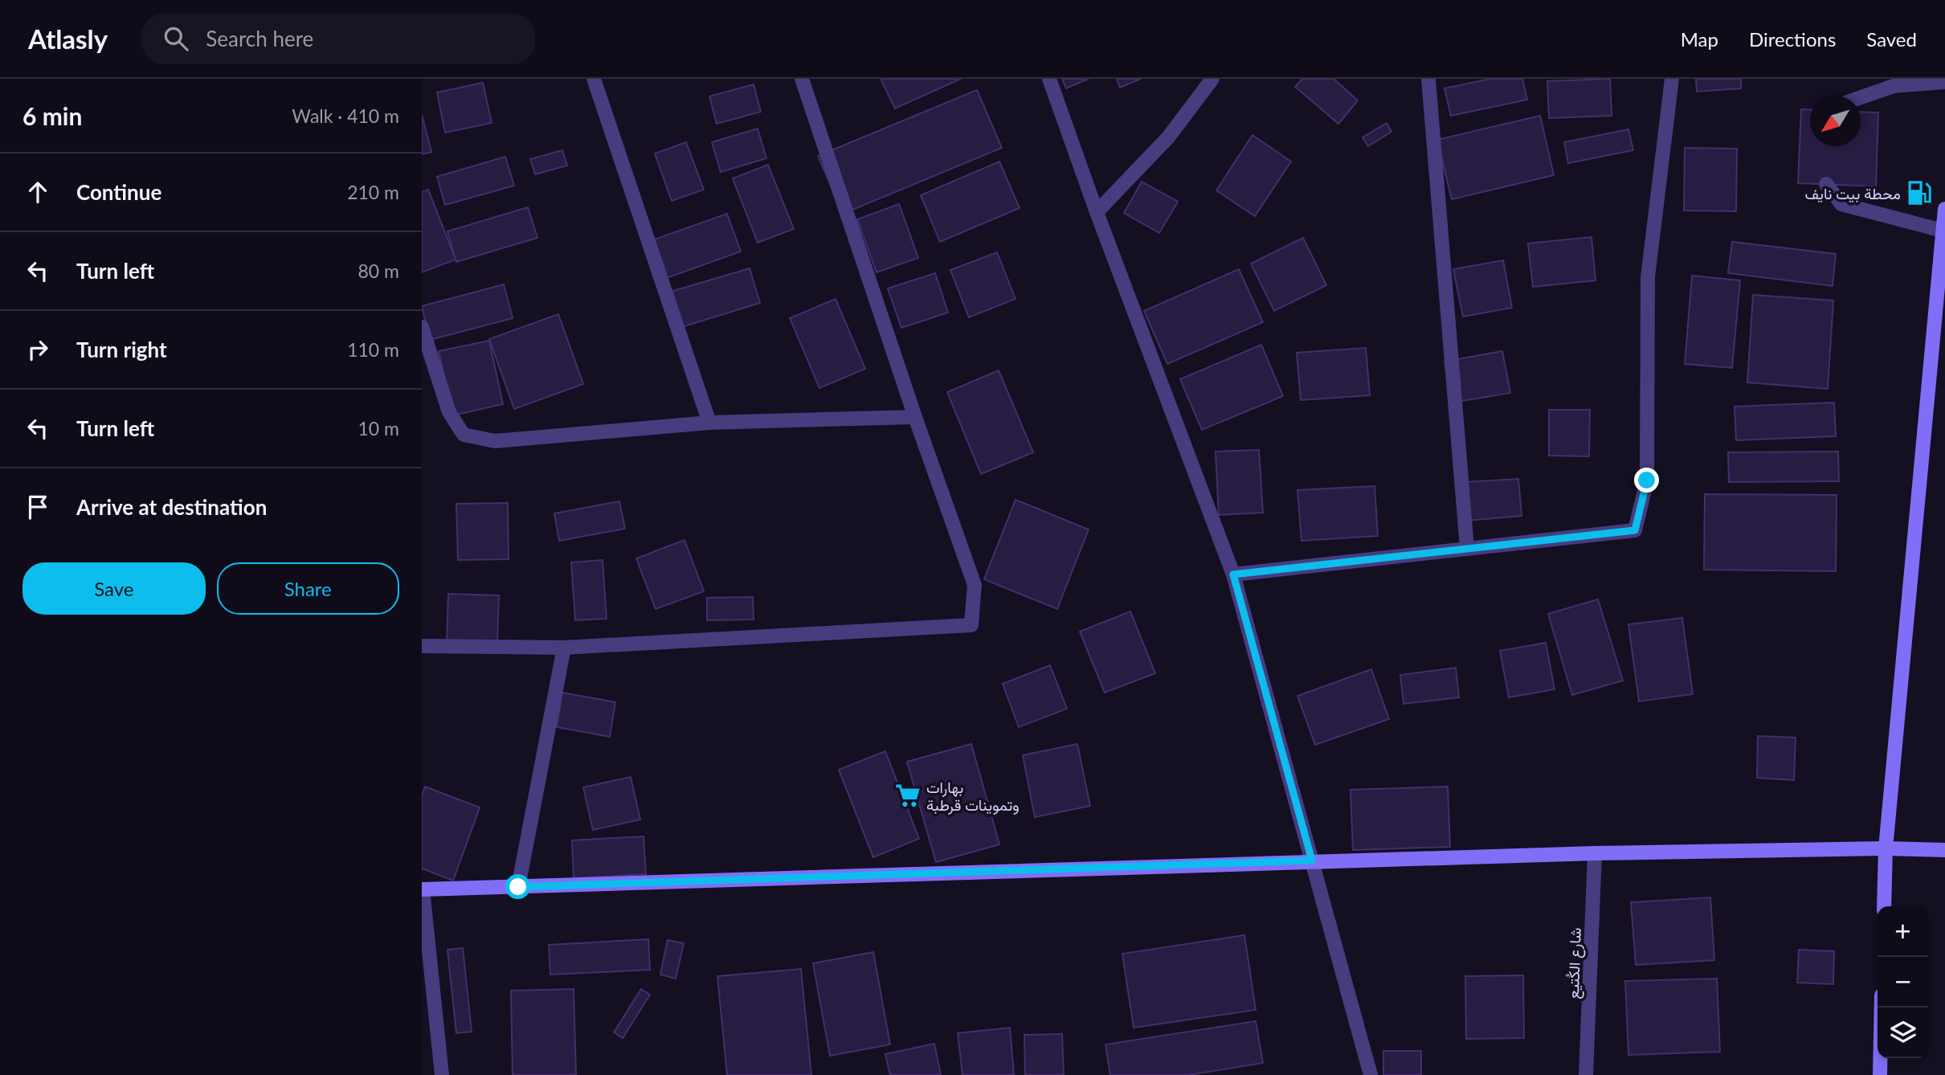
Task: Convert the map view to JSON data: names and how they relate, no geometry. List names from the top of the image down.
{
  "streets": {
    "street": ["شارع الكُتيع"]
  },
  "places": {
    "fuel station": ["محطة بيت نايف"],
    "supermarket": ["بهارات وتموينات قرطبة"]
  },
  "north": "bottom left",
  "page": {
    "header": "Atlasly",
    "search": "Search here",
    "nav": ["Map", "Directions", "Saved"],
    "heading": ["6 min", "Walk · 410 m"],
    "list": [
      ["Continue", "210 m"],
      ["Turn left", "80 m"],
      ["Turn right", "110 m"],
      ["Turn left", "10 m"],
      "Arrive at destination"
    ],
    "buttons": ["Save", "Share"],
    "map_buttons": ["+", "−"]
  }
}
